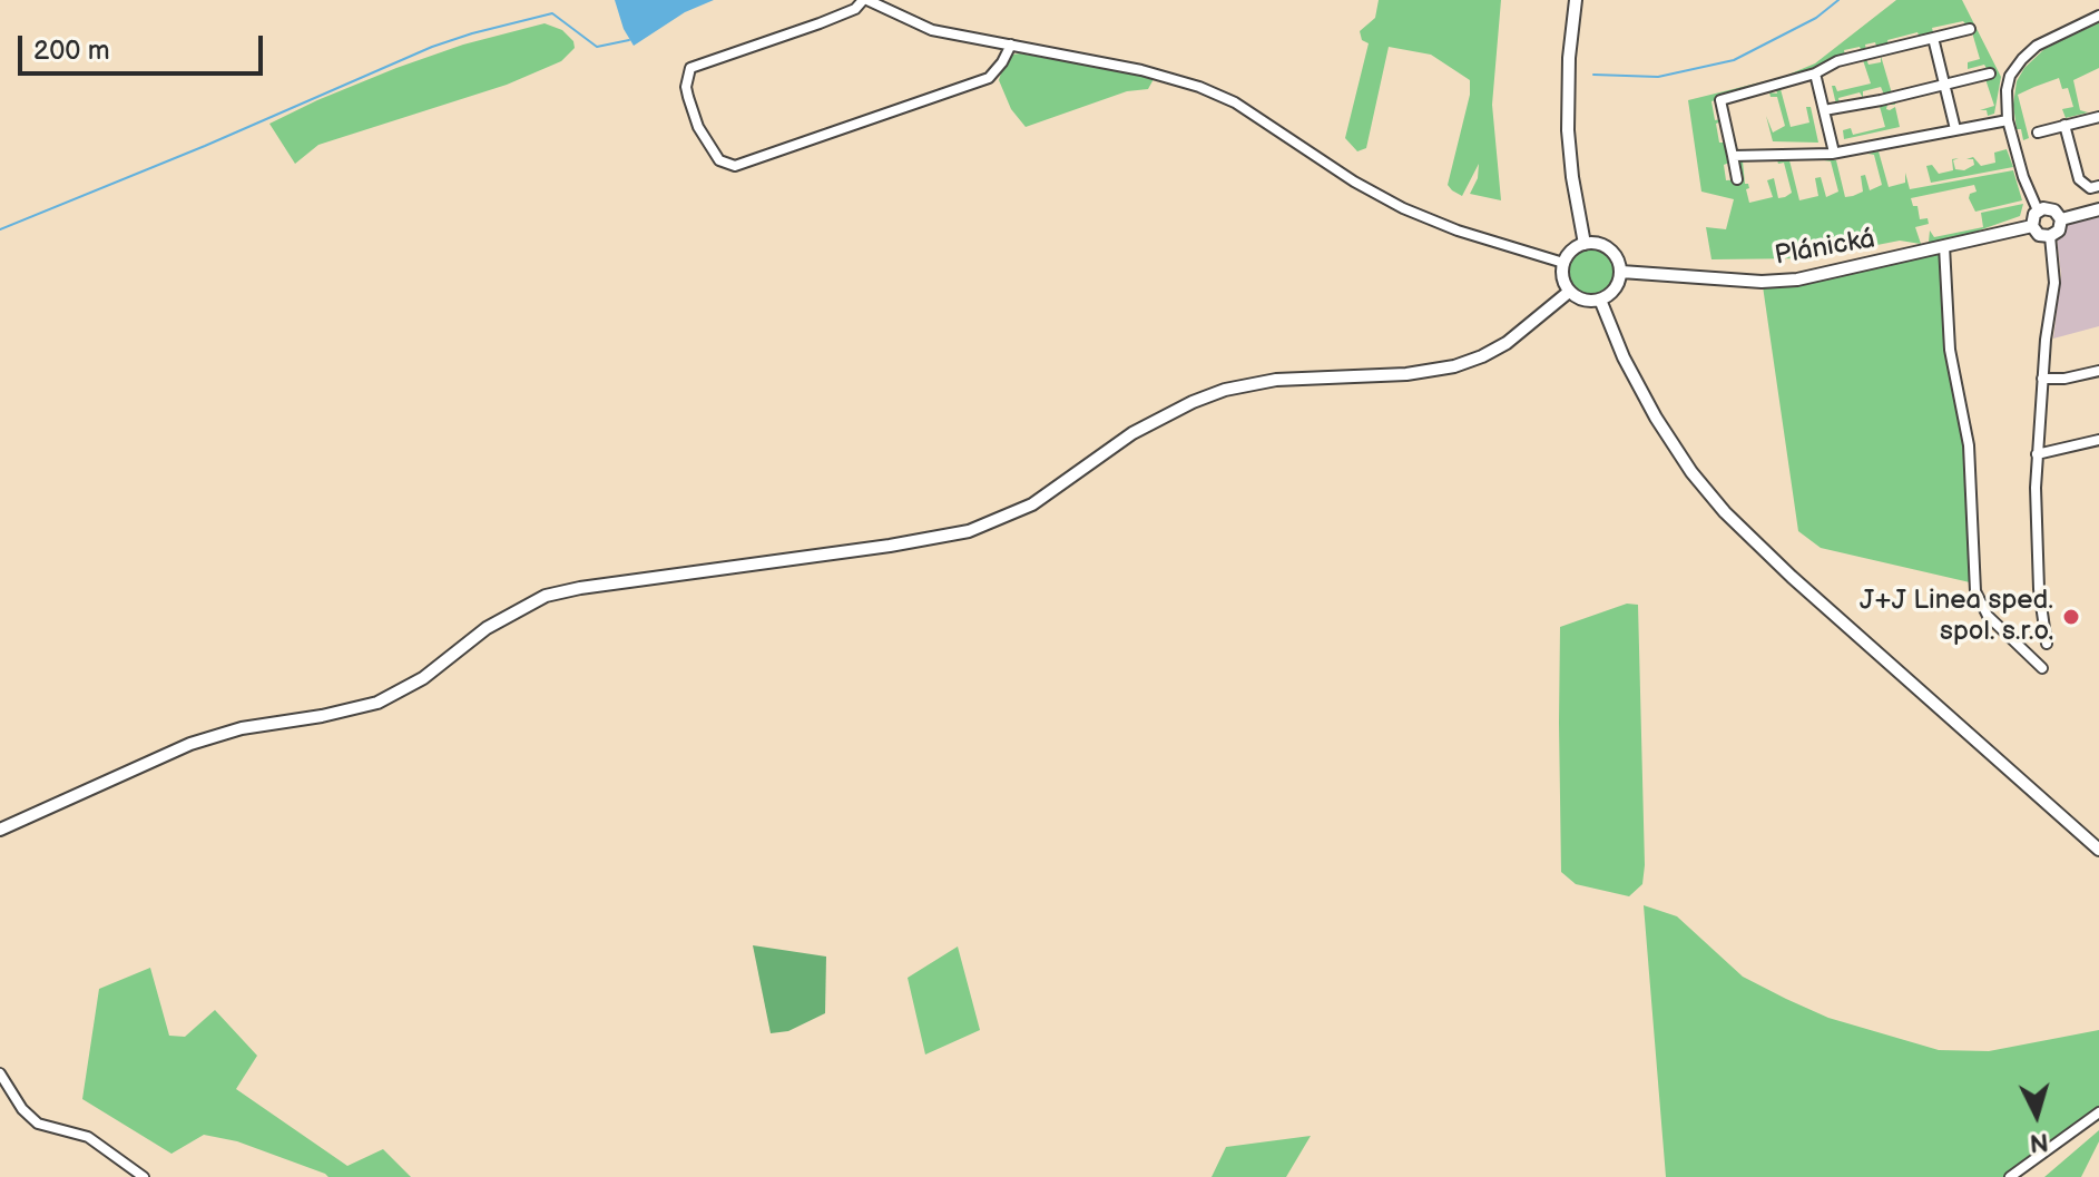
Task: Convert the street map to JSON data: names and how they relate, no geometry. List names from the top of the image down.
{
  "streets": {
    "main road": ["Plánická"]
  },
  "places": ["J+J Linea sped. spol. s.r.o."],
  "scale_bar": "200 m",
  "north": "bottom"
}
